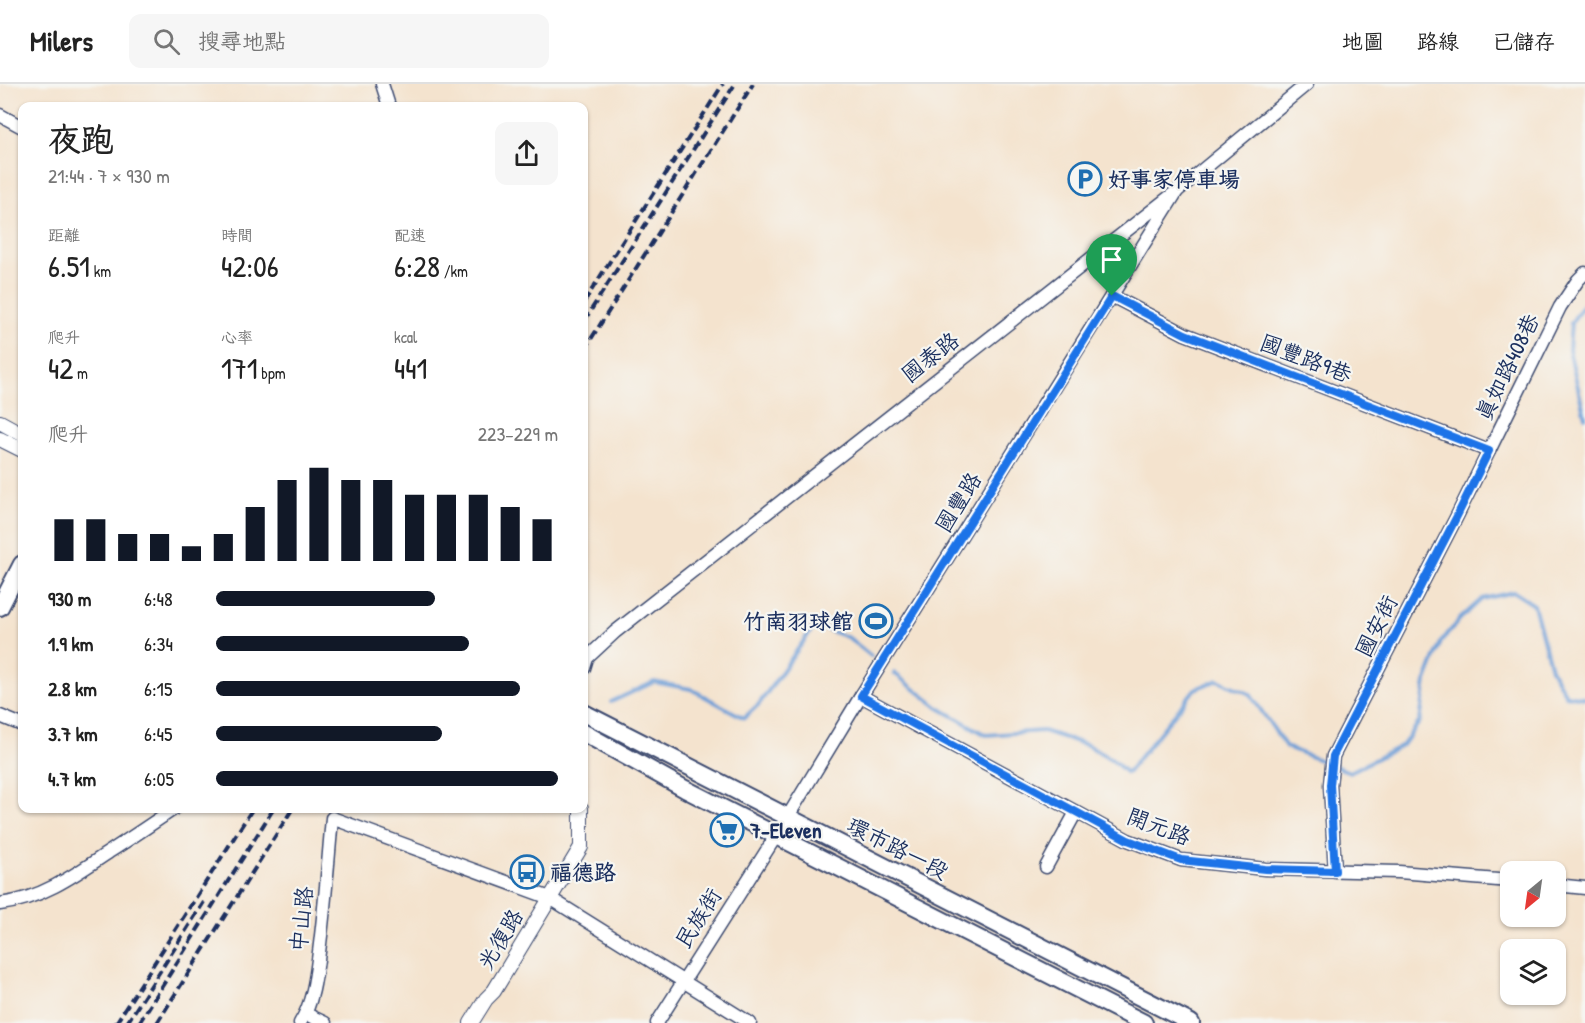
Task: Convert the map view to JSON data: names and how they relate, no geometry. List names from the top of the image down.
{
  "streets": {
    "main road": ["環市路一段"],
    "street": [
      "國泰路",
      "國豐路9巷",
      "真如路408巷",
      "國豐路",
      "國安街",
      "開元路",
      "民族街",
      "中山路",
      "光復路"
    ]
  },
  "crossings": [
    ["國泰路", "國豐路"],
    ["國豐路9巷", "真如路408巷"],
    ["國豐路9巷", "國豐路"],
    ["真如路408巷", "國安街"],
    ["國豐路", "開元路"],
    ["國豐路", "環市路一段"],
    ["國豐路", "民族街"],
    ["國安街", "開元路"],
    ["環市路一段", "民族街"],
    ["中山路", "光復路"]
  ],
  "places": {
    "parking": ["好事家停車場"],
    "sports": ["竹南羽球館"],
    "supermarket": ["7-Eleven"],
    "bus stop": ["福德路"]
  },
  "north": "bottom left",
  "page": {
    "header": "Milers",
    "search": "搜尋地點",
    "nav": ["地圖", "路線", "已儲存"],
    "heading": ["夜跑", "21:44 · 7 × 930 m"],
    "stats": [
      ["距離", "6.51 km"],
      ["時間", "42:06"],
      ["配速", "6:28 /km"],
      ["爬升", "42 m"],
      ["心率", "171 bpm"],
      ["kcal", "441"]
    ],
    "chart": ["爬升", "223–229 m"],
    "list": [
      {
        "name": "930 m",
        "note": "6:48"
      },
      {
        "name": "1.9 km",
        "note": "6:34"
      },
      {
        "name": "2.8 km",
        "note": "6:15"
      },
      {
        "name": "3.7 km",
        "note": "6:45"
      },
      {
        "name": "4.7 km",
        "note": "6:05"
      }
    ]
  }
}
